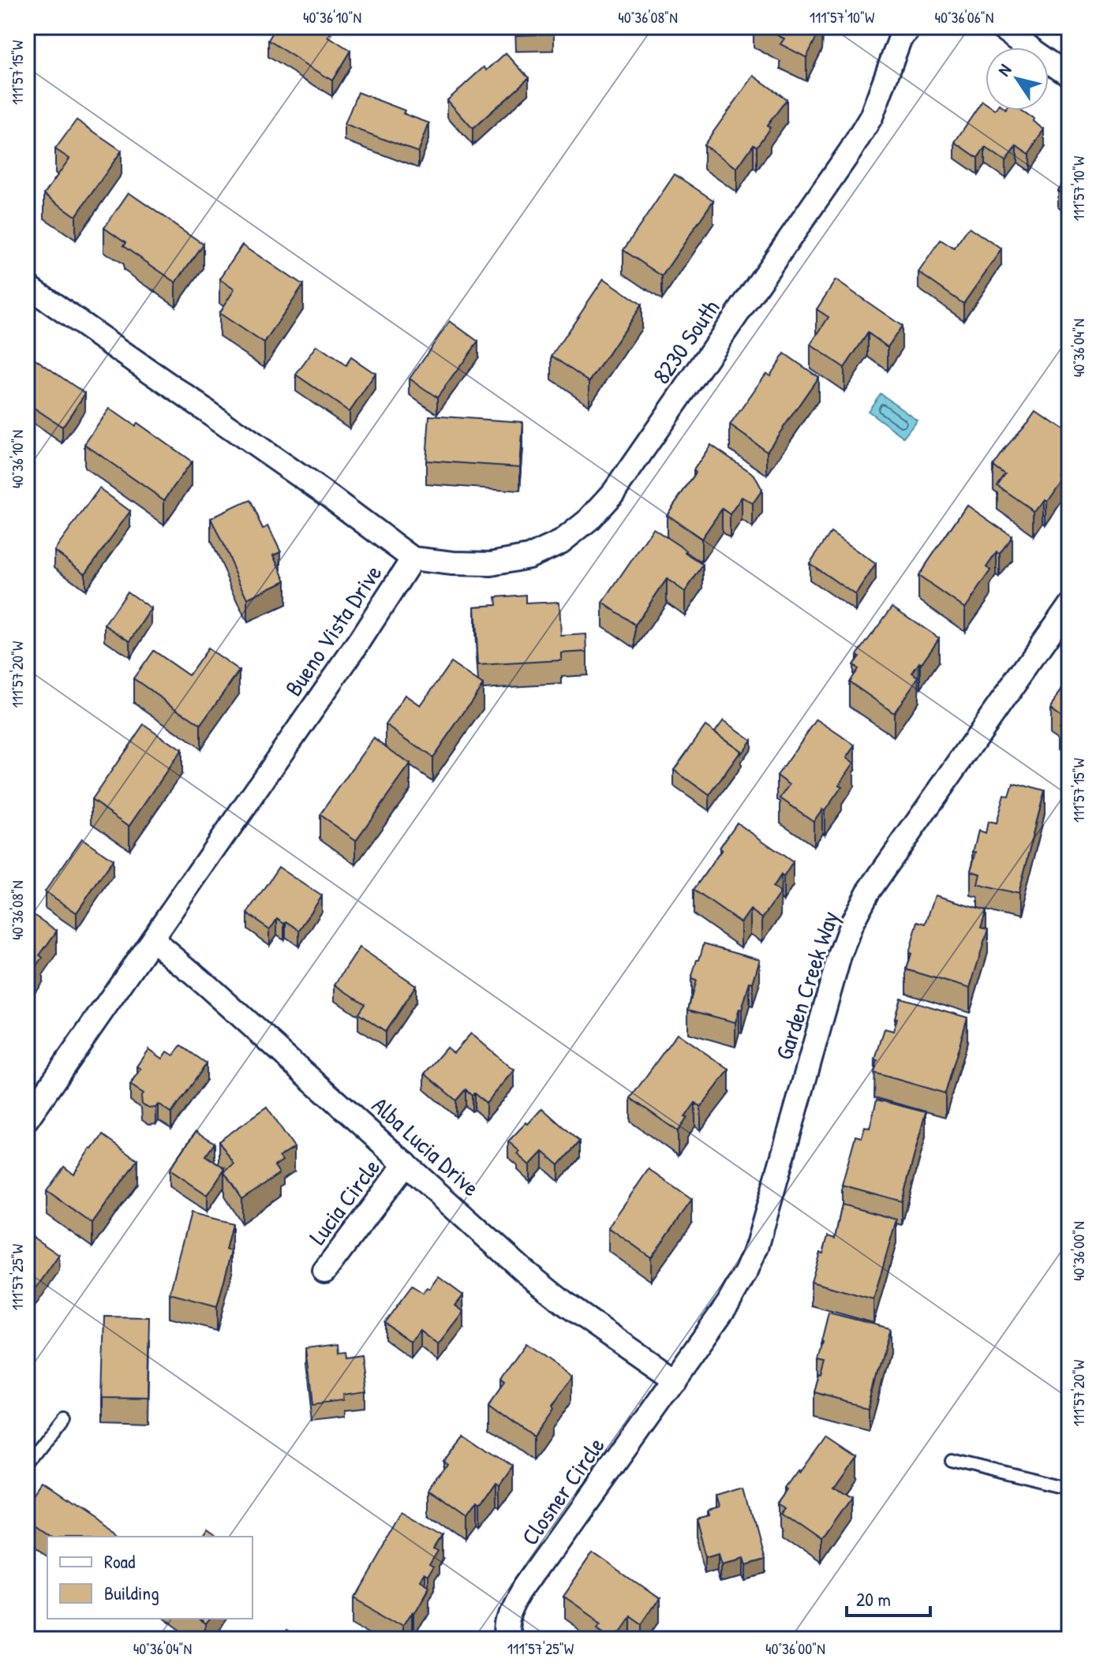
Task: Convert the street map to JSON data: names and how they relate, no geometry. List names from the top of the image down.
{
  "streets": {
    "street": [
      "8230 South",
      "Bueno Vista Drive",
      "Garden Creek Way",
      "Alba Lucia Drive",
      "Lucia Circle",
      "Closner Circle"
    ]
  },
  "crossings": [
    ["8230 South", "Bueno Vista Drive"],
    ["Bueno Vista Drive", "Alba Lucia Drive"],
    ["Garden Creek Way", "Alba Lucia Drive"],
    ["Garden Creek Way", "Closner Circle"],
    ["Alba Lucia Drive", "Lucia Circle"],
    ["Alba Lucia Drive", "Closner Circle"]
  ],
  "legend": ["Road", "Building"],
  "scale_bar": "20 m",
  "north": "top left",
  "coordinates": [
    "40°36'10\"N",
    "40°36'08\"N",
    "111°57'10\"W",
    "40°36'06\"N",
    "111°57'15\"W",
    "40°36'04\"N",
    "111°57'20\"W",
    "40°36'00\"N",
    "111°57'25\"W"
  ]
}
